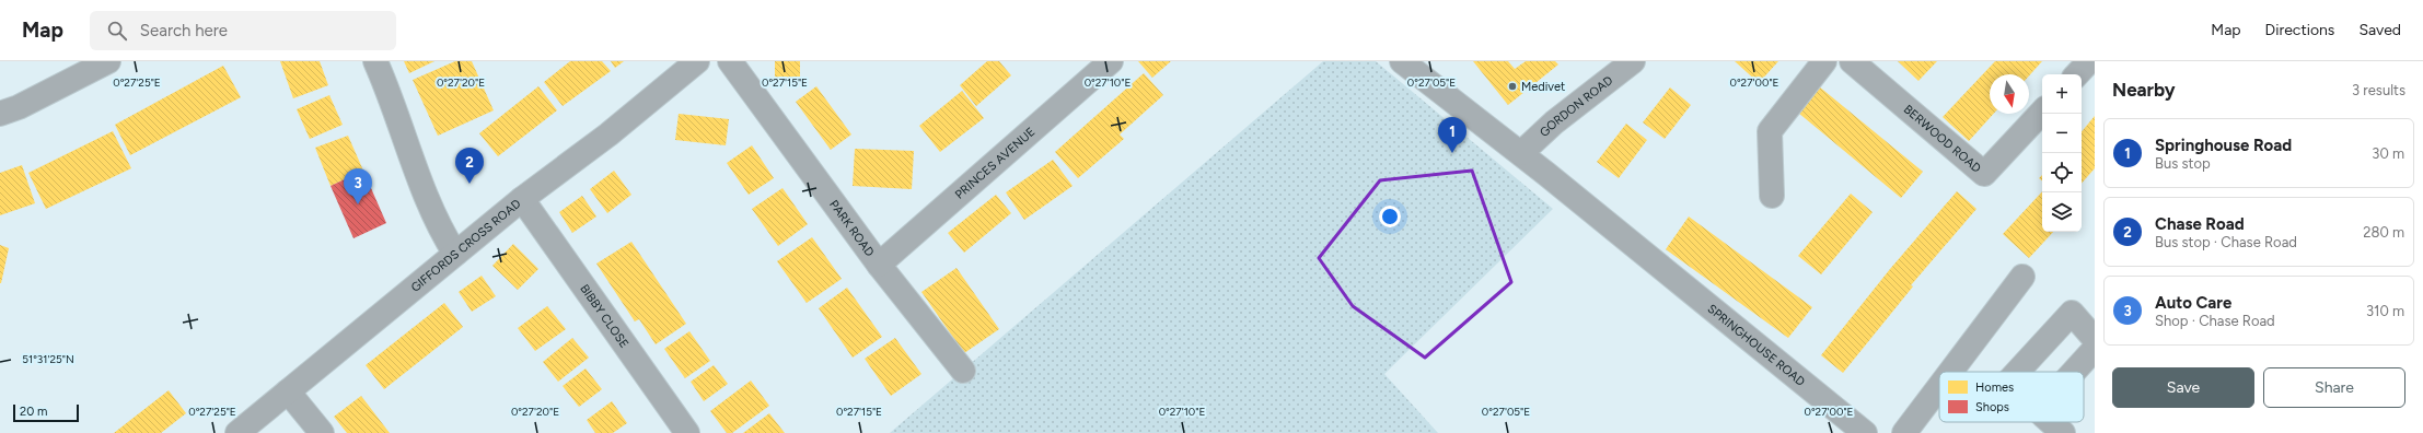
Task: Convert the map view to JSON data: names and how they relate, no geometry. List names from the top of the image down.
{
  "streets": {
    "street": [
      "GORDON ROAD",
      "BERWOOD ROAD",
      "PRINCES AVENUE",
      "PARK ROAD",
      "GIFFORDS CROSS ROAD",
      "BIBBY CLOSE",
      "SPRINGHOUSE ROAD"
    ]
  },
  "crossings": [
    ["GORDON ROAD", "SPRINGHOUSE ROAD"],
    ["PRINCES AVENUE", "PARK ROAD"],
    ["GIFFORDS CROSS ROAD", "BIBBY CLOSE"]
  ],
  "places": ["Medivet"],
  "legend": ["Homes", "Shops"],
  "scale_bar": "20 m",
  "north": "bottom",
  "page": {
    "header": "Map",
    "search": "Search here",
    "nav": ["Map", "Directions", "Saved"],
    "heading": ["Nearby", "3 results"],
    "map_buttons": ["+", "−"],
    "pins": ["1", "2", "3"],
    "list": [
      {
        "mark": "1",
        "name": "Springhouse Road",
        "note": "Bus stop",
        "value": "30 m"
      },
      {
        "mark": "2",
        "name": "Chase Road",
        "note": "Bus stop · Chase Road",
        "value": "280 m"
      },
      {
        "mark": "3",
        "name": "Auto Care",
        "note": "Shop · Chase Road",
        "value": "310 m"
      }
    ],
    "buttons": ["Save", "Share"],
    "scale": "20 m"
  },
  "coordinates": [
    "0°27'25\"E",
    "0°27'20\"E",
    "0°27'15\"E",
    "0°27'10\"E",
    "0°27'05\"E",
    "0°27'00\"E",
    "51°31'25\"N"
  ]
}
